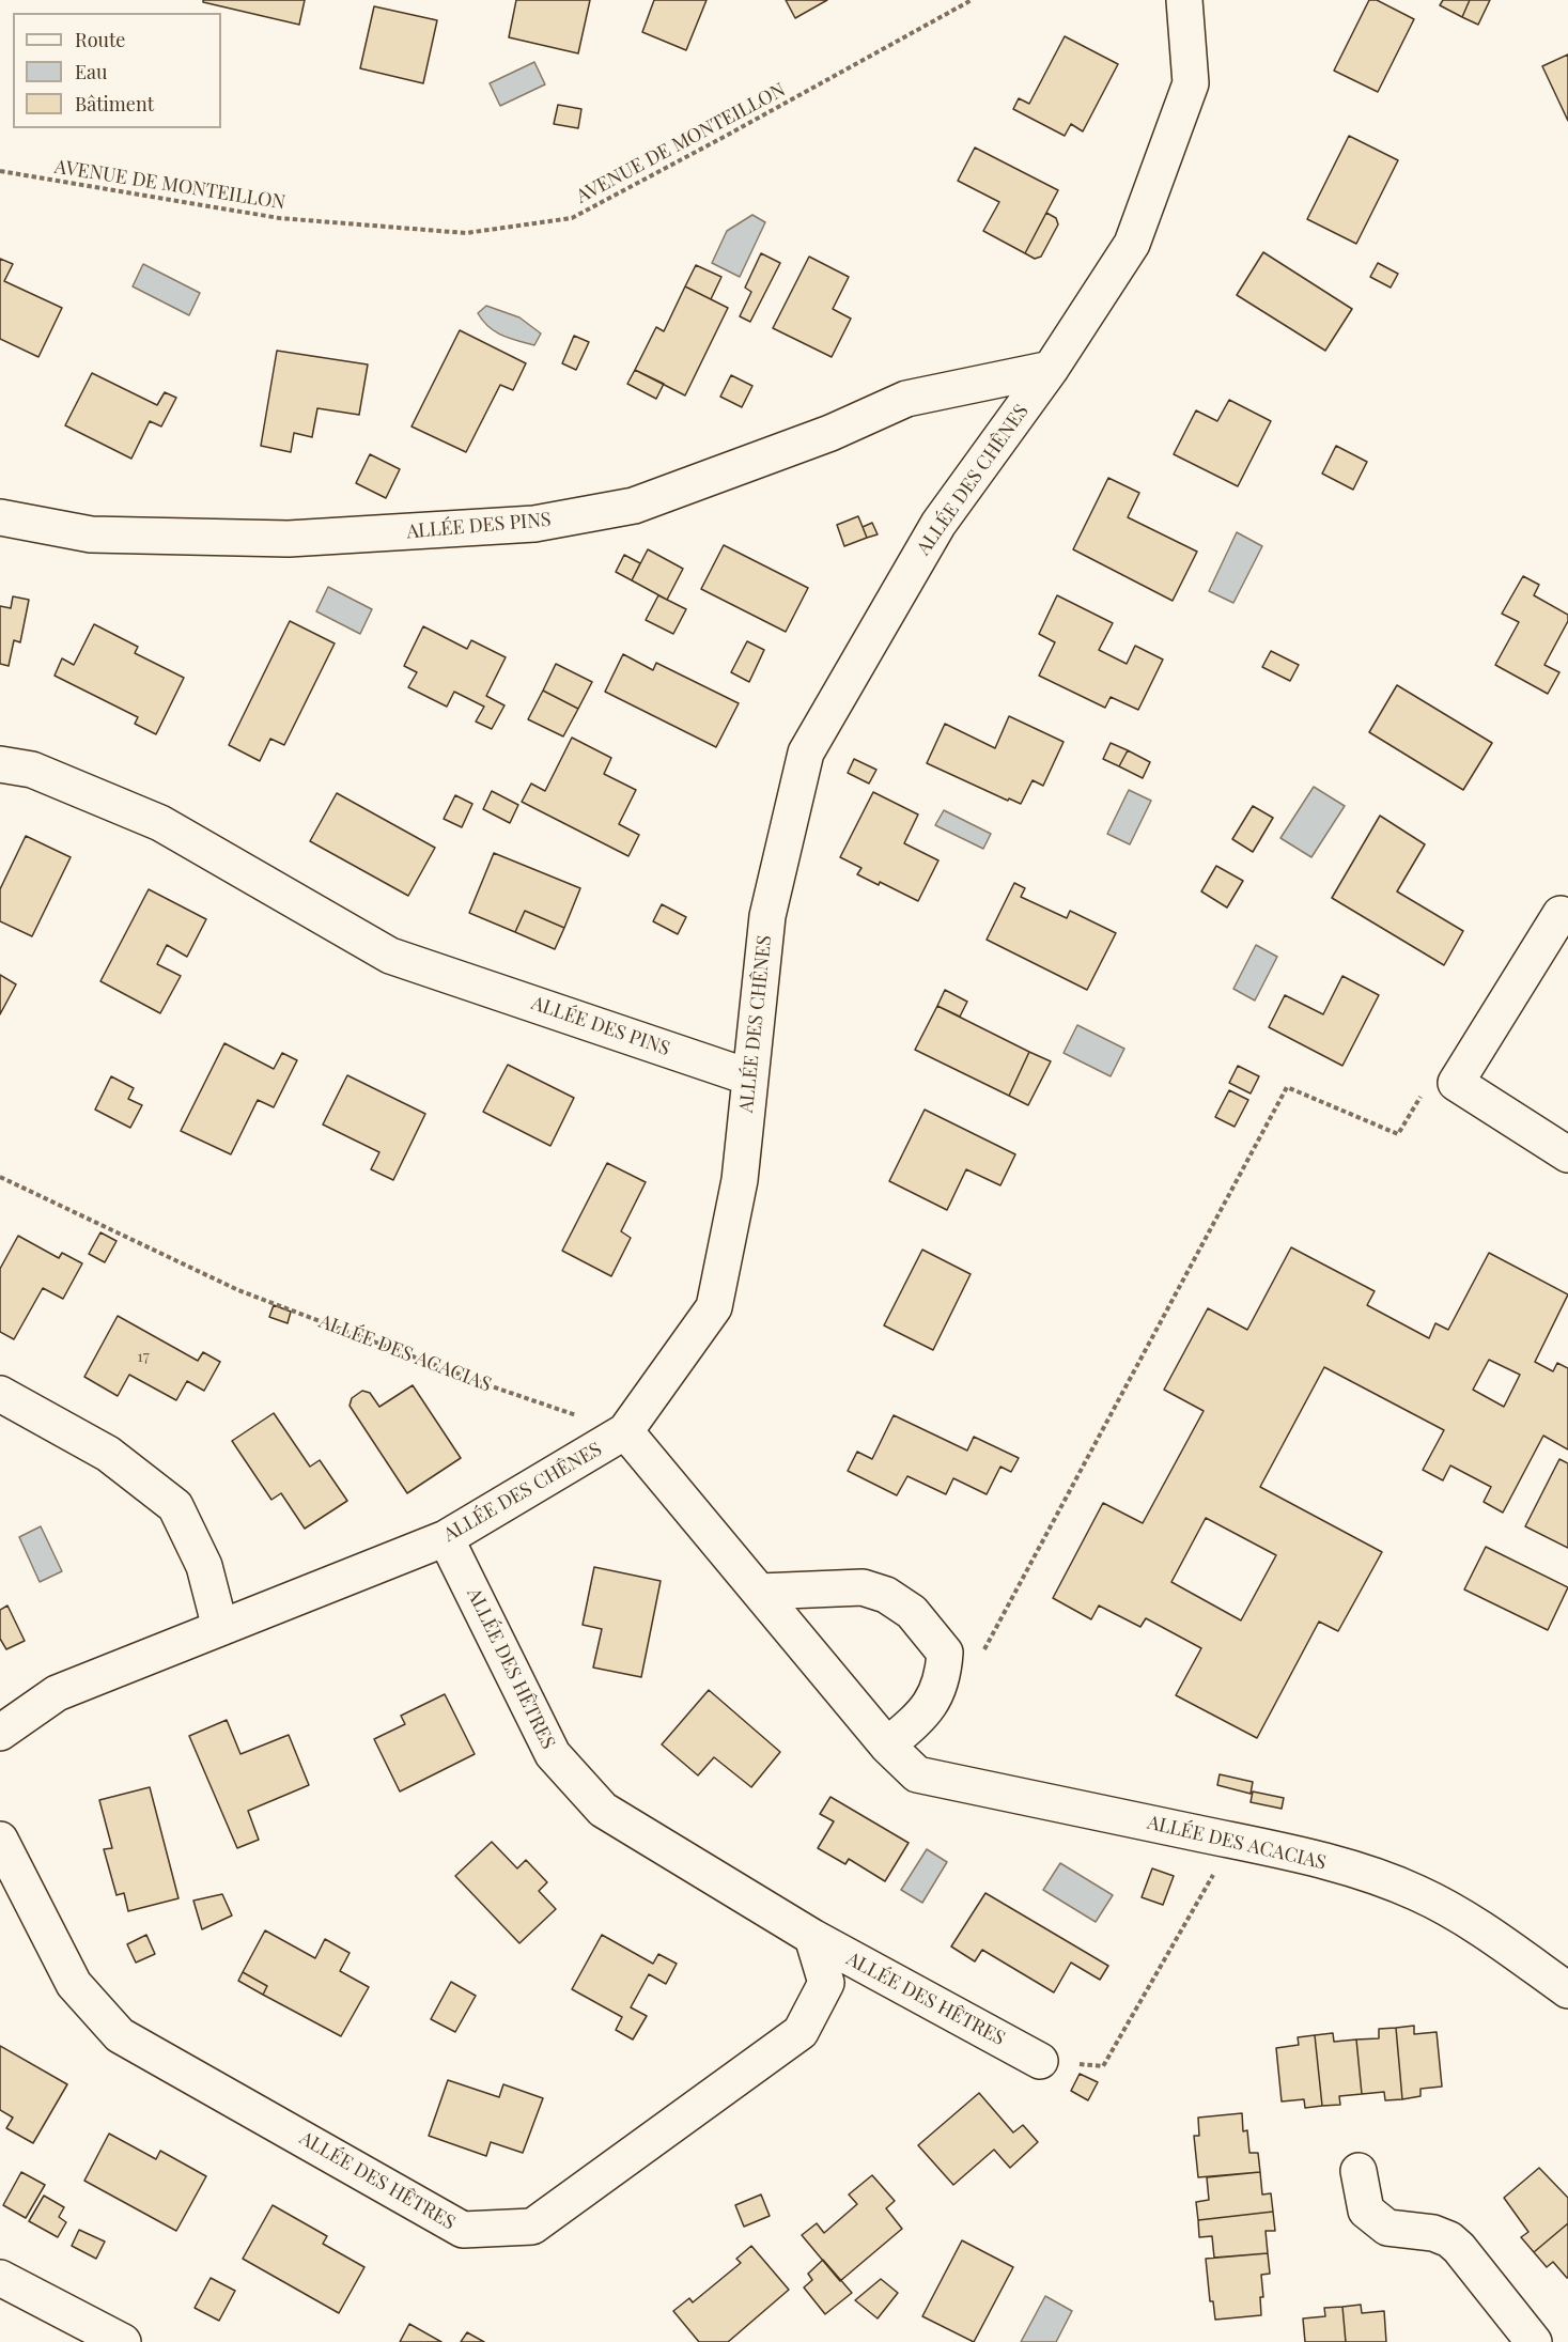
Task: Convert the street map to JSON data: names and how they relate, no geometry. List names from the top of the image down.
{
  "streets": {
    "street": [
      "ALLÉE DES CHÊNES",
      "ALLÉE DES PINS",
      "ALLÉE DES ACACIAS",
      "ALLÉE DES HÊTRES"
    ],
    "path": ["AVENUE DE MONTEILLON"]
  },
  "crossings": [
    ["ALLÉE DES CHÊNES", "ALLÉE DES PINS"],
    ["ALLÉE DES CHÊNES", "ALLÉE DES ACACIAS"],
    ["ALLÉE DES CHÊNES", "ALLÉE DES HÊTRES"]
  ],
  "house_numbers": ["17"],
  "legend": ["Route", "Eau", "Bâtiment"]
}
